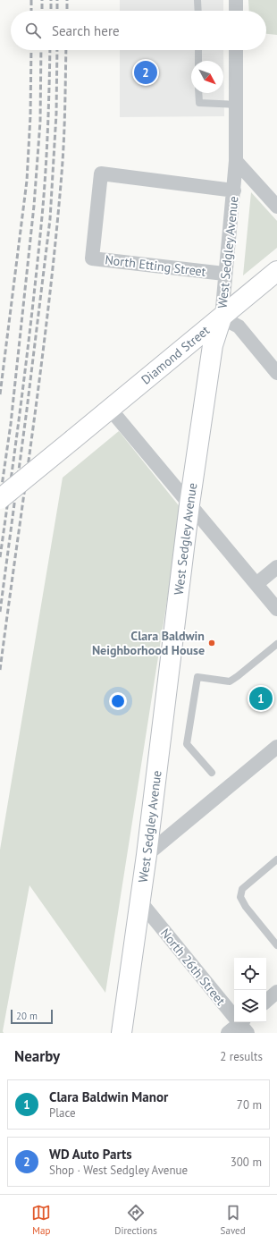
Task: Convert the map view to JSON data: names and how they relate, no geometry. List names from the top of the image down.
{
  "streets": {
    "street": [
      "West Sedgley Avenue",
      "North Etting Street",
      "Diamond Street",
      "North 26th Street"
    ]
  },
  "crossings": [
    ["West Sedgley Avenue", "North Etting Street"],
    ["West Sedgley Avenue", "Diamond Street"],
    ["West Sedgley Avenue", "North 26th Street"]
  ],
  "places": ["Clara Baldwin Neighborhood House"],
  "scale_bar": "20 m",
  "north": "bottom right",
  "page": {
    "search": "Search here",
    "pins": ["2", "1"],
    "scale": "20 m",
    "heading": ["Nearby", "2 results"],
    "list": [
      {
        "mark": "1",
        "name": "Clara Baldwin Manor",
        "note": "Place",
        "value": "70 m"
      },
      {
        "mark": "2",
        "name": "WD Auto Parts",
        "note": "Shop · West Sedgley Avenue",
        "value": "300 m"
      }
    ],
    "nav": ["Map", "Directions", "Saved"]
  }
}
